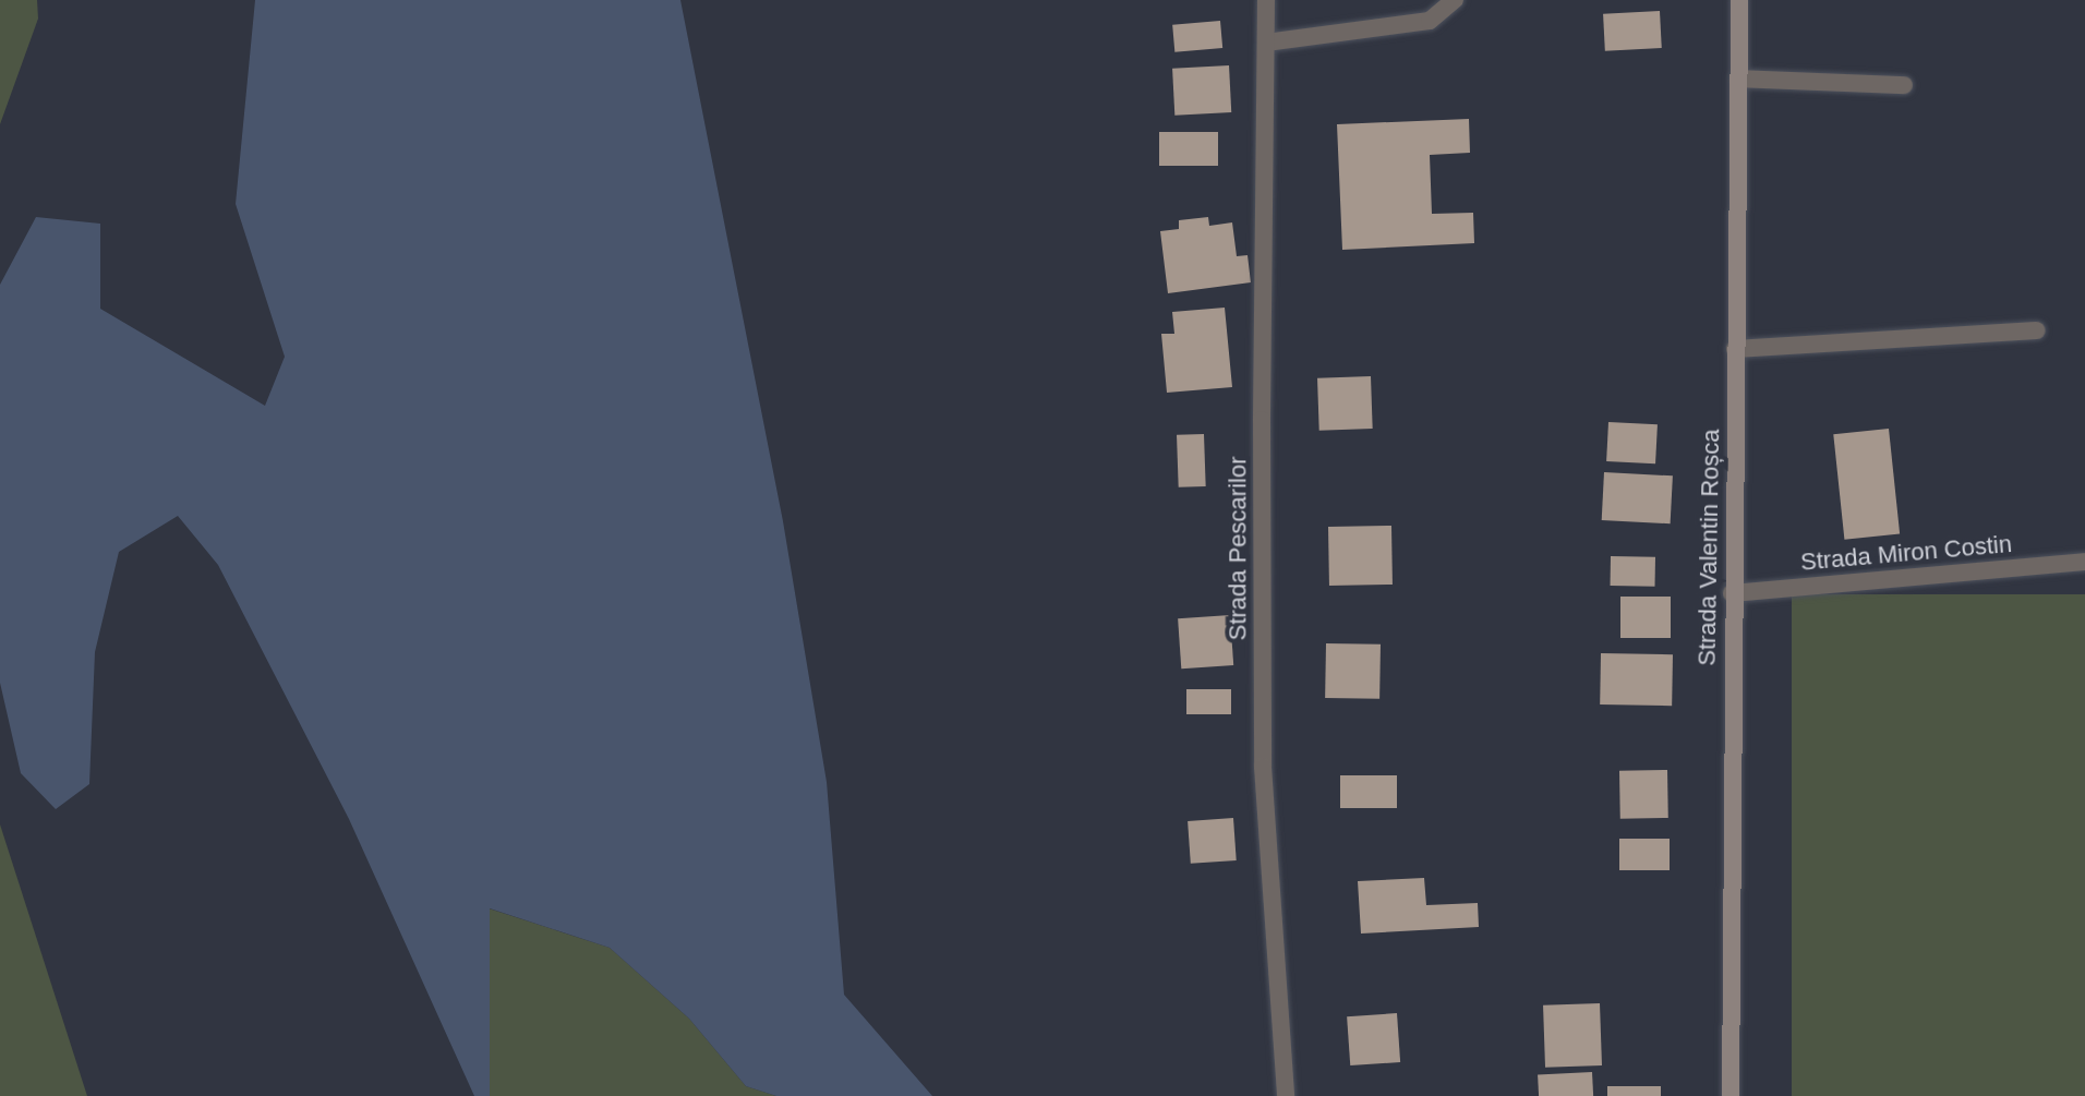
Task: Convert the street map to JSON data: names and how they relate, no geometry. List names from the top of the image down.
{
  "streets": {
    "main road": ["Strada Valentin Roșca"],
    "street": ["Strada Pescarilor", "Strada Miron Costin"]
  },
  "crossings": [
    ["Strada Valentin Roșca", "Strada Miron Costin"]
  ]
}
